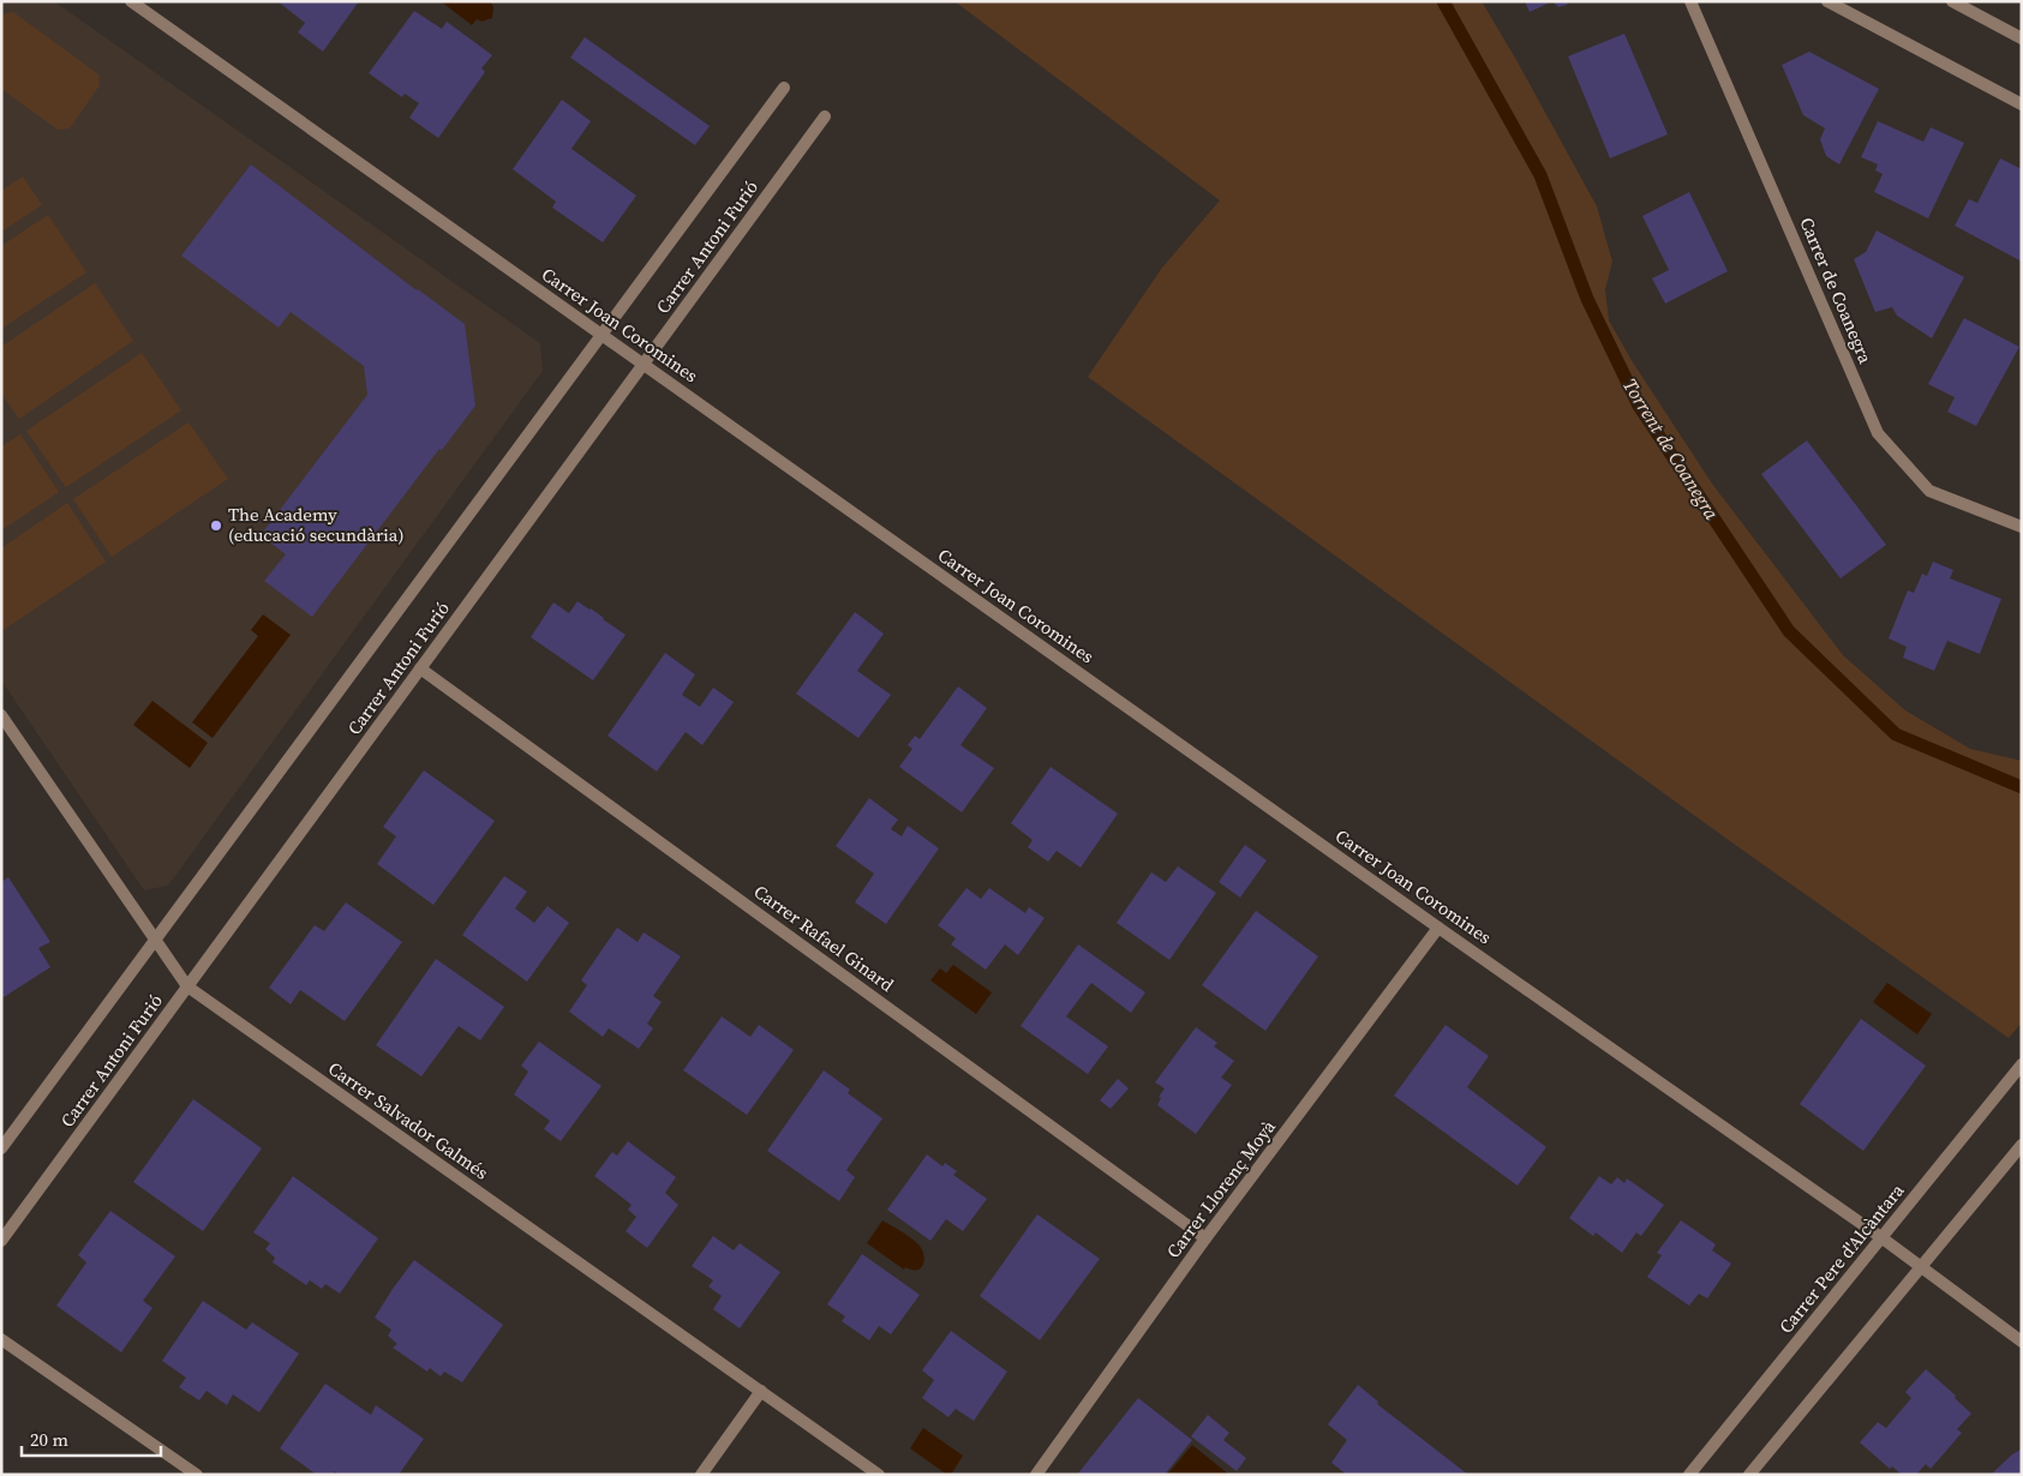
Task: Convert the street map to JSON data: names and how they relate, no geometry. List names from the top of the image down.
{
  "streets": {
    "street": [
      "Carrer Antoni Furió",
      "Carrer de Coanegra",
      "Carrer Joan Coromines",
      "Carrer Rafael Ginard",
      "Carrer Salvador Galmés",
      "Carrer Llorenç Moyà",
      "Carrer Pere d'Alcàntara"
    ]
  },
  "crossings": [
    ["Carrer Antoni Furió", "Carrer Joan Coromines"],
    ["Carrer Antoni Furió", "Carrer Rafael Ginard"],
    ["Carrer Antoni Furió", "Carrer Salvador Galmés"],
    ["Carrer Joan Coromines", "Carrer Llorenç Moyà"],
    ["Carrer Joan Coromines", "Carrer Pere d'Alcàntara"],
    ["Carrer Rafael Ginard", "Carrer Llorenç Moyà"]
  ],
  "water": ["Torrent de Coanegra"],
  "places": ["The Academy (educació secundària)"],
  "scale_bar": "20 m"
}
